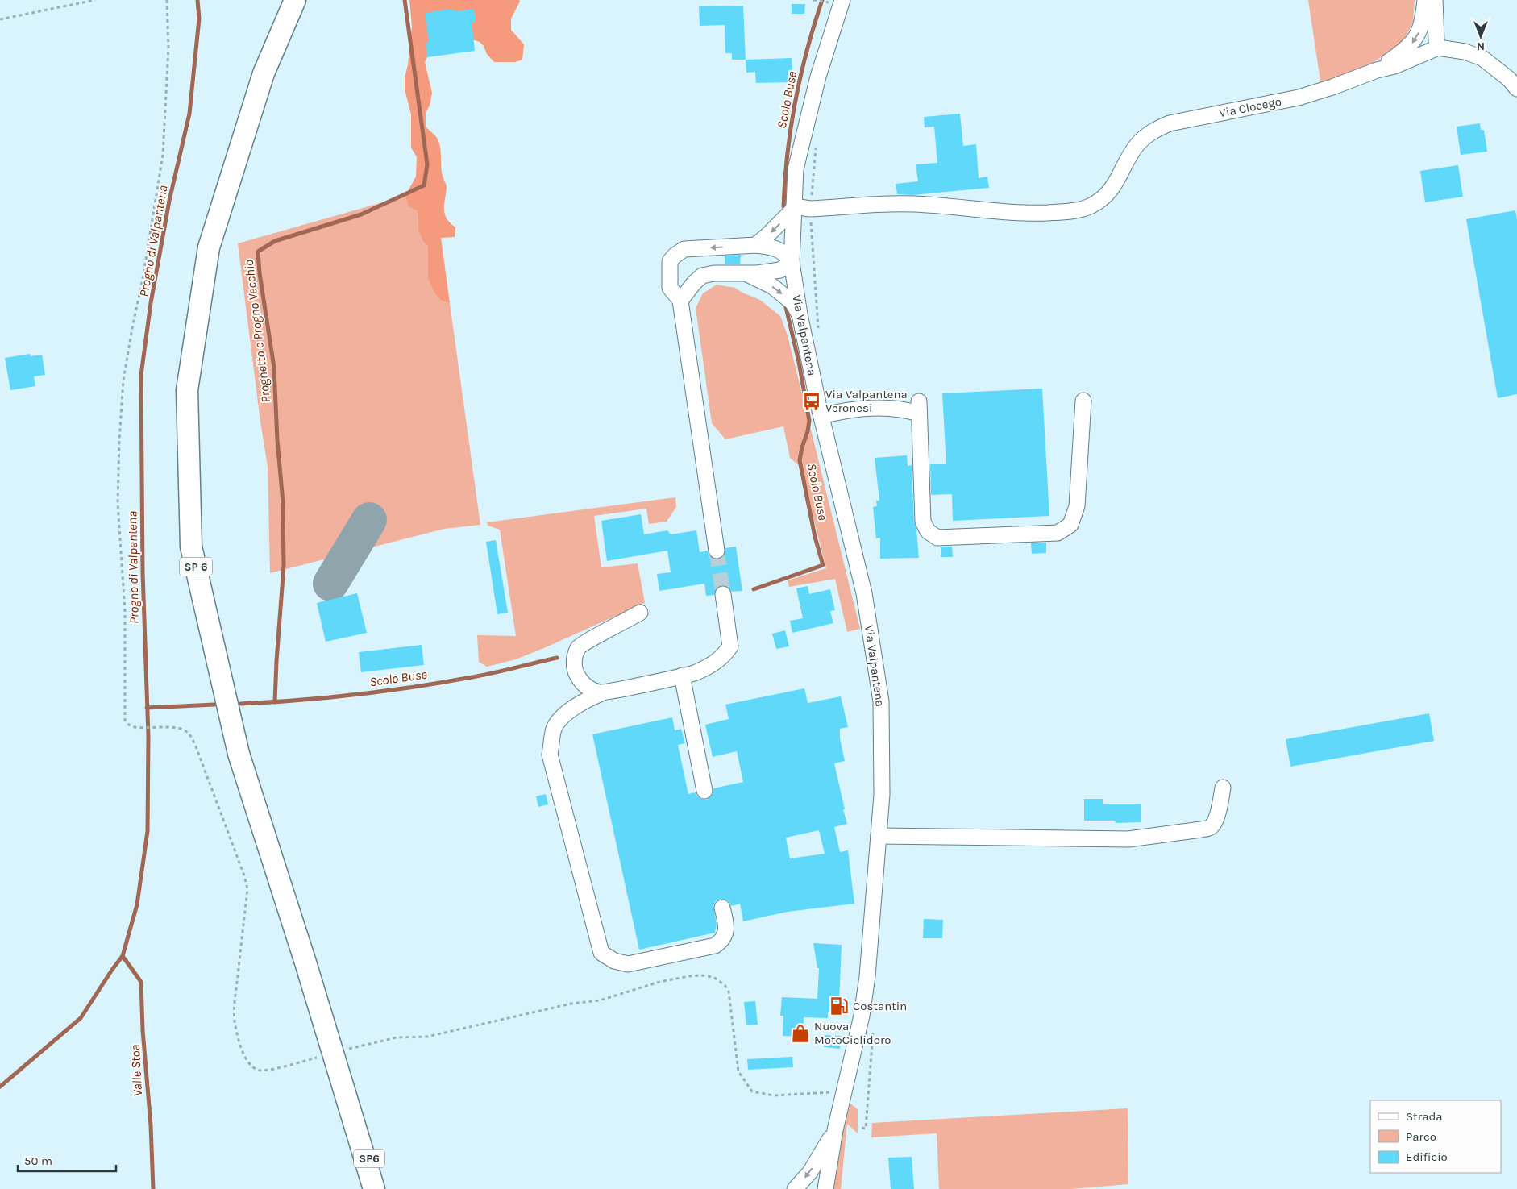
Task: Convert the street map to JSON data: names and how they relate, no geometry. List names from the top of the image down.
{
  "streets": {
    "highway": ["SP 6", "SP6"],
    "street": ["Via Clocego", "Via Valpantena"]
  },
  "crossings": [
    ["Via Clocego", "Via Valpantena"],
    ["SP 6", "SP6"]
  ],
  "water": [
    "Scolo Buse",
    "Progno di Valpantena",
    "Prognetto e Progno Vecchio",
    "Valle Stoa"
  ],
  "places": {
    "bus stop": ["Via Valpantena Veronesi"],
    "fuel station": ["Costantin"],
    "shop": ["Nuova MotoCiclidoro"]
  },
  "legend": ["Strada", "Parco", "Edificio"],
  "scale_bar": "50 m",
  "north": "bottom"
}
